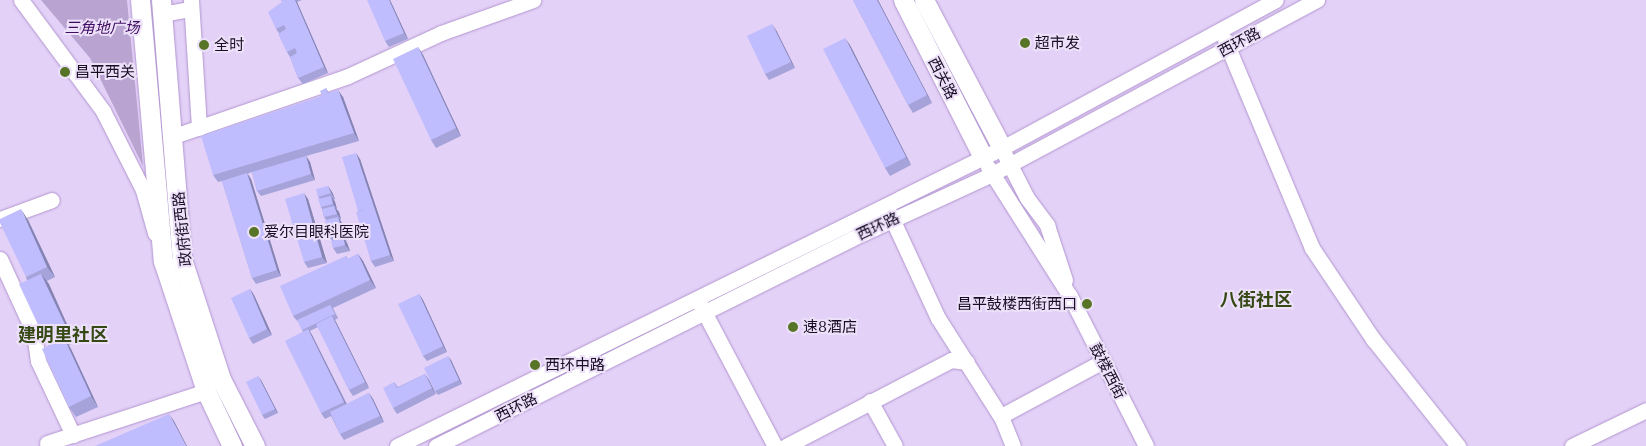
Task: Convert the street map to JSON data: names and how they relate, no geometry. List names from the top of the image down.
{
  "streets": {
    "main road": ["西关路", "政府街西路"],
    "street": ["西环路", "鼓楼西街"]
  },
  "crossings": [
    ["西环路", "西关路"],
    ["西环路", "鼓楼西街"],
    ["西关路", "鼓楼西街"]
  ],
  "districts": ["八街社区", "建明里社区"],
  "parks": ["三角地广场"],
  "places": [
    "超市发",
    "全时",
    "昌平西关",
    "爱尔目眼科医院",
    "昌平鼓楼西街西口",
    "速8酒店",
    "西环中路"
  ]
}
